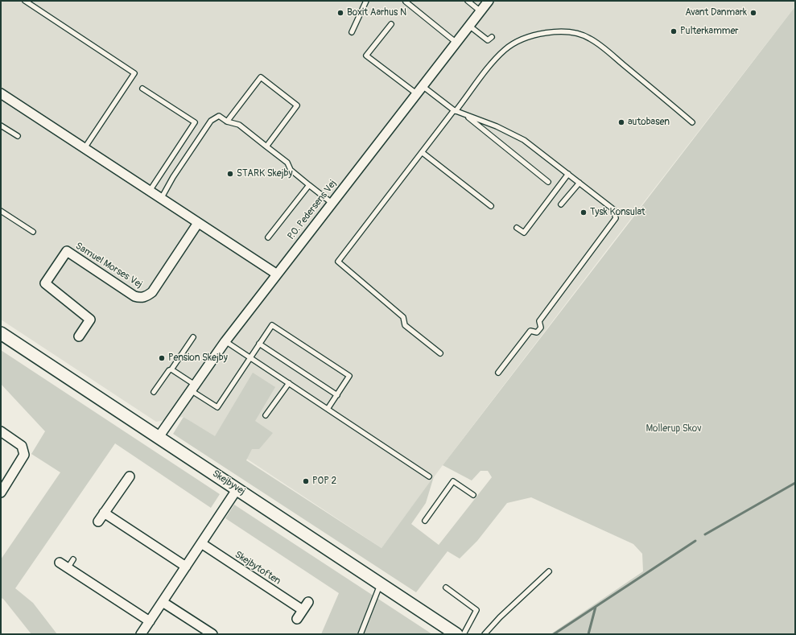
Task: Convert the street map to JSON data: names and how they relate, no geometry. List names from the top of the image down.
{
  "streets": {
    "street": [
      "P.O. Pedersens Vej",
      "Samuel Morses Vej",
      "Skejbyvej",
      "Skejbytoften"
    ]
  },
  "crossings": [
    ["P.O. Pedersens Vej", "Skejbyvej"]
  ],
  "parks": ["Mollerup Skov"],
  "places": [
    "Boxit Aarhus N",
    "Avant Danmark",
    "Pulterkammer",
    "autobasen",
    "STARK Skejby",
    "Tysk Konsulat",
    "Pension Skejby",
    "POP 2"
  ]
}
